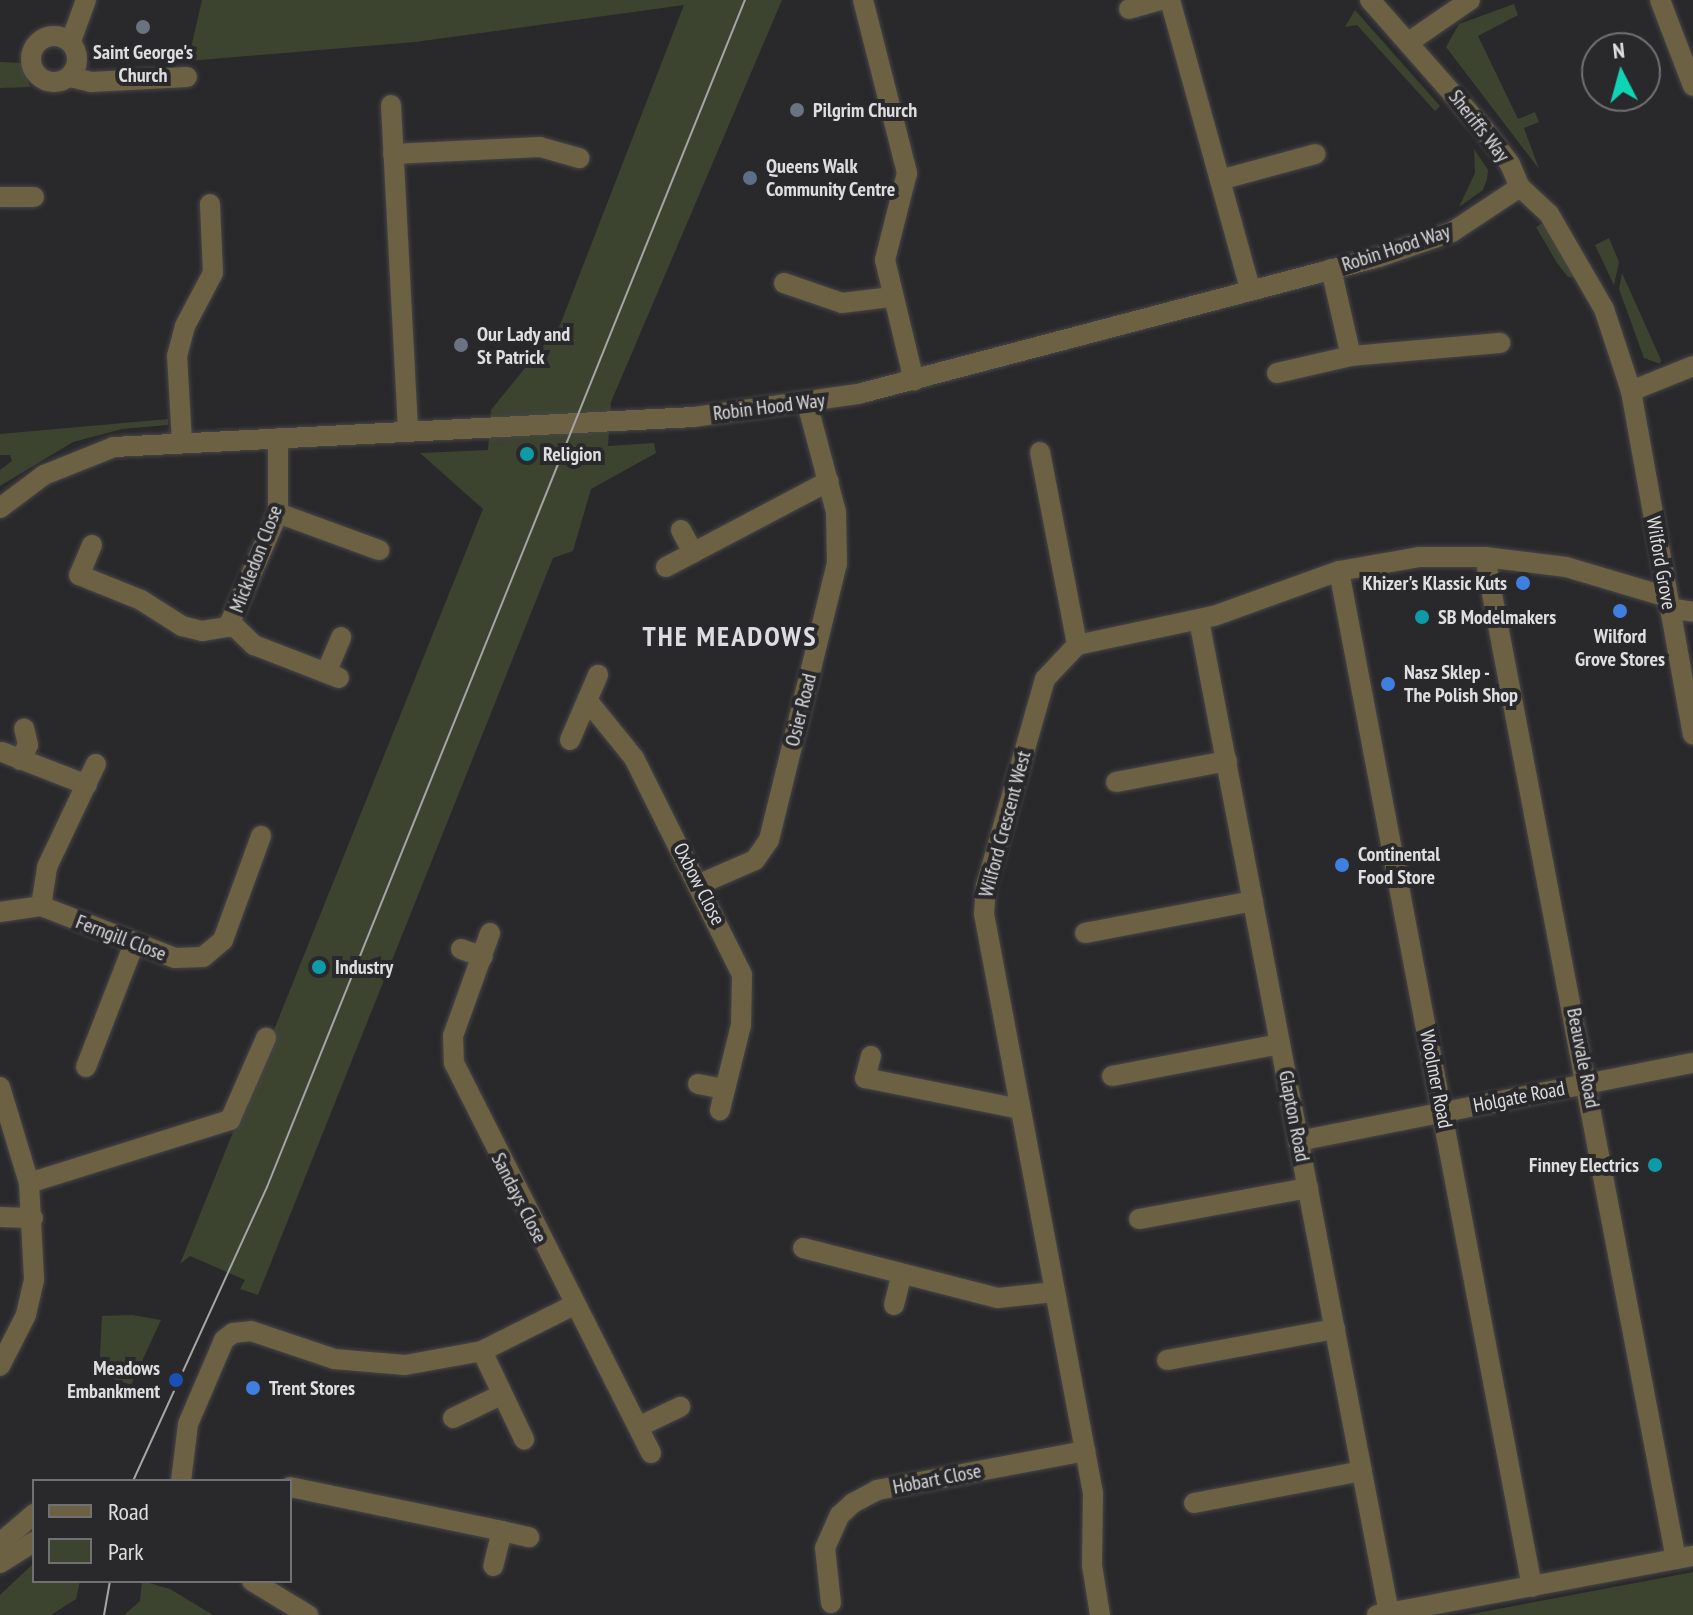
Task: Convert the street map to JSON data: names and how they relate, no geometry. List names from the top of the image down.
{
  "streets": {
    "street": [
      "Sheriffs Way",
      "Robin Hood Way",
      "Mickledon Close",
      "Wilford Grove",
      "Osier Road",
      "Wilford Crescent West",
      "Oxbow Close",
      "Ferngill Close",
      "Beauvale Road",
      "Woolmer Road",
      "Holgate Road",
      "Glapton Road",
      "Sandays Close",
      "Hobart Close"
    ]
  },
  "crossings": [
    ["Sheriffs Way", "Robin Hood Way"],
    ["Sheriffs Way", "Wilford Grove"],
    ["Robin Hood Way", "Mickledon Close"],
    ["Robin Hood Way", "Osier Road"],
    ["Osier Road", "Oxbow Close"],
    ["Wilford Crescent West", "Hobart Close"],
    ["Beauvale Road", "Holgate Road"],
    ["Woolmer Road", "Holgate Road"],
    ["Holgate Road", "Glapton Road"]
  ],
  "districts": ["THE MEADOWS"],
  "places": [
    "Saint George's Church",
    "Pilgrim Church",
    "Queens Walk Community Centre",
    "Our Lady and St Patrick",
    "Religion",
    "Khizer's Klassic Kuts",
    "Wilford Grove Stores",
    "SB Modelmakers",
    "Nasz Sklep - The Polish Shop",
    "Continental Food Store",
    "Industry",
    "Finney Electrics",
    "Meadows Embankment",
    "Trent Stores"
  ],
  "legend": ["Road", "Park"],
  "north": "top"
}
